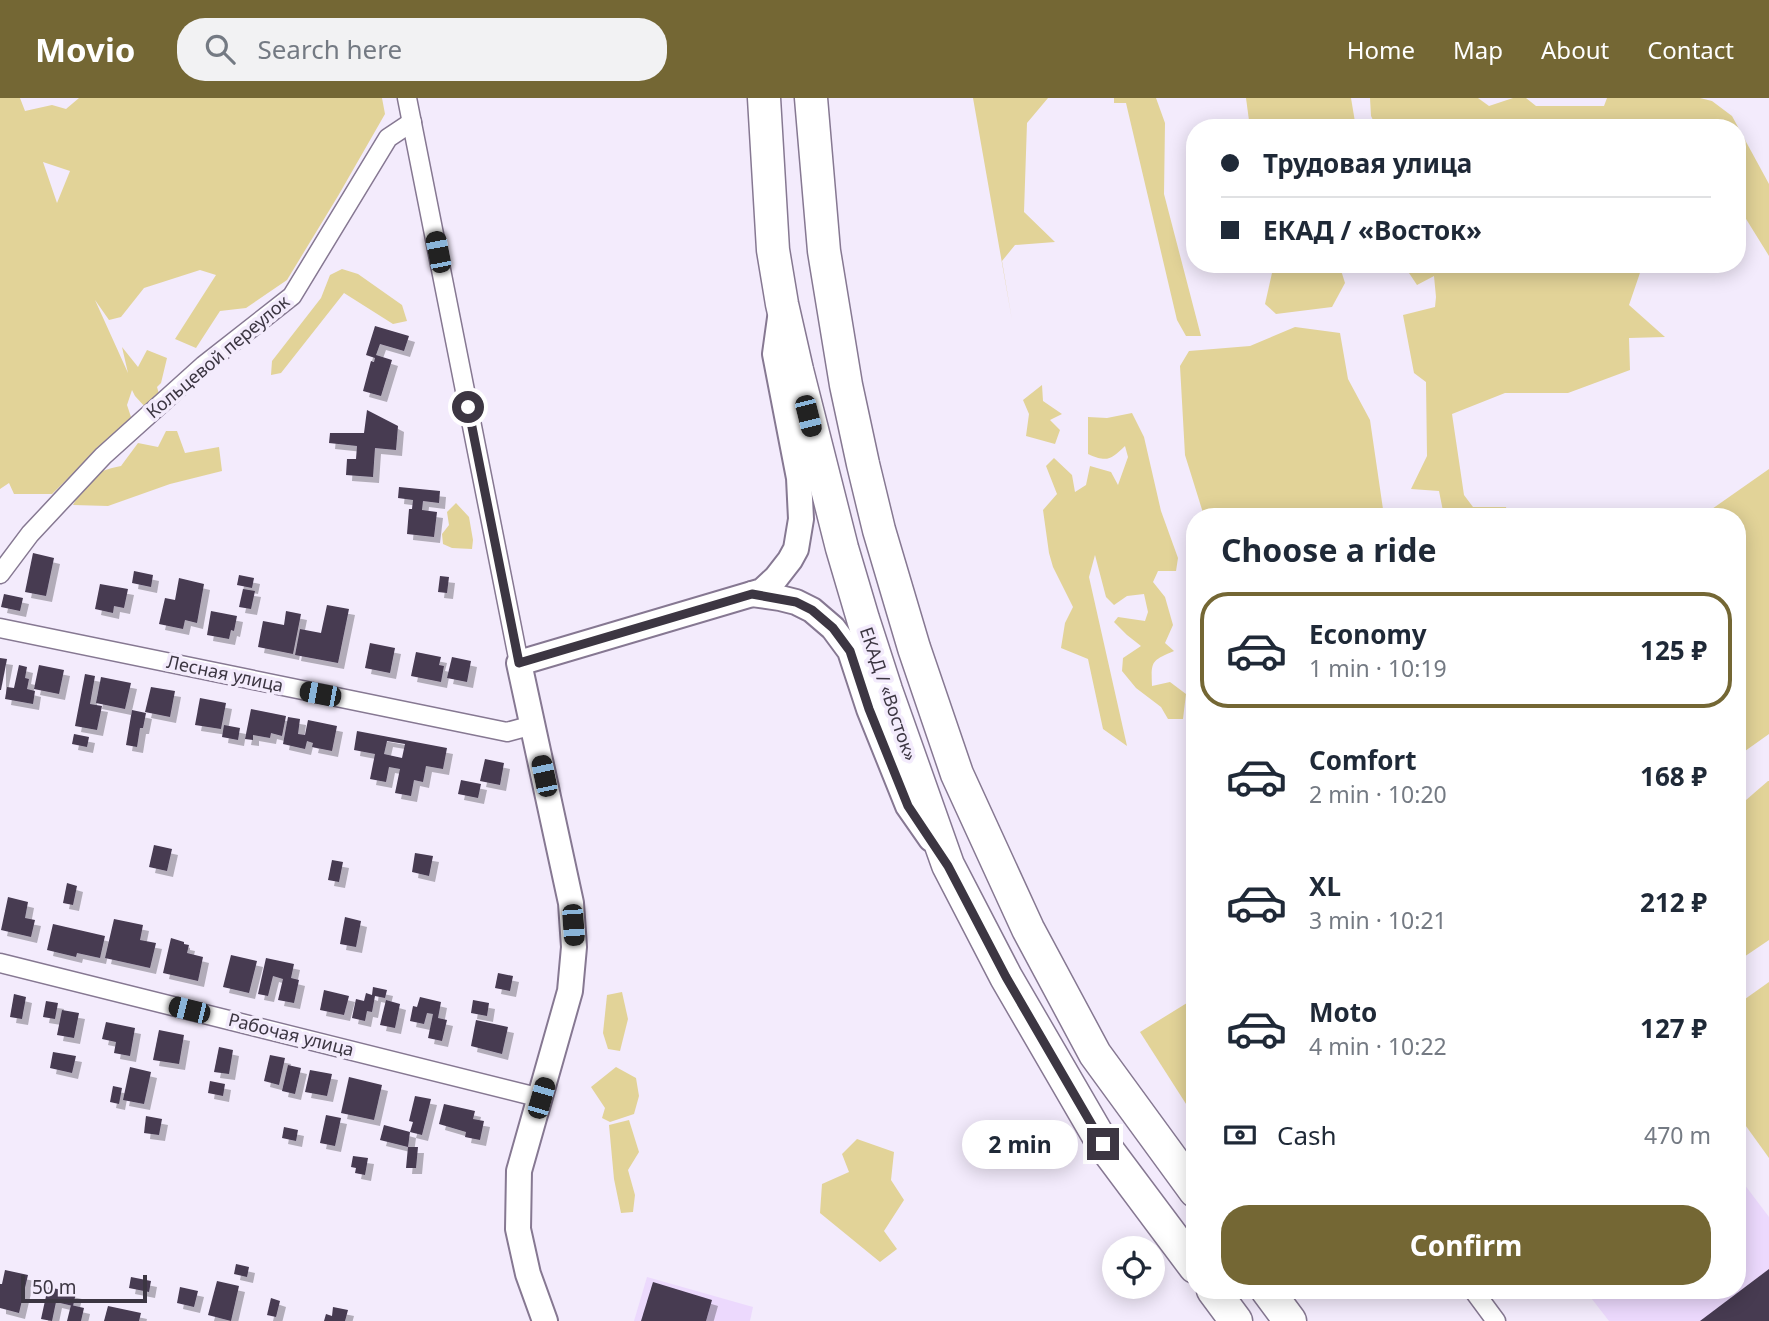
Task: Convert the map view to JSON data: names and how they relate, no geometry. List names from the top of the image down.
{
  "streets": {
    "highway": ["ЕКАД / «Восток»"],
    "street": ["Кольцевой переулок", "Лесная улица", "Рабочая улица"]
  },
  "scale_bar": "50 m",
  "page": {
    "header": "Movio",
    "search": "Search here",
    "nav": [
      "Home",
      "Map",
      "About",
      "Contact"
    ],
    "banner": ["Трудовая улица", "ЕКАД / «Восток»"],
    "heading": "Choose a ride",
    "list": [
      {
        "name": "Economy",
        "note": "1 min · 10:19",
        "value": "125 ₽"
      },
      {
        "name": "Comfort",
        "note": "2 min · 10:20",
        "value": "168 ₽"
      },
      {
        "name": "XL",
        "note": "3 min · 10:21",
        "value": "212 ₽"
      },
      {
        "name": "Moto",
        "note": "4 min · 10:22",
        "value": "127 ₽"
      }
    ],
    "pay": ["Cash", "470 m"],
    "bubble": "2 min",
    "buttons": "Confirm",
    "scale": "50 m"
  }
}
